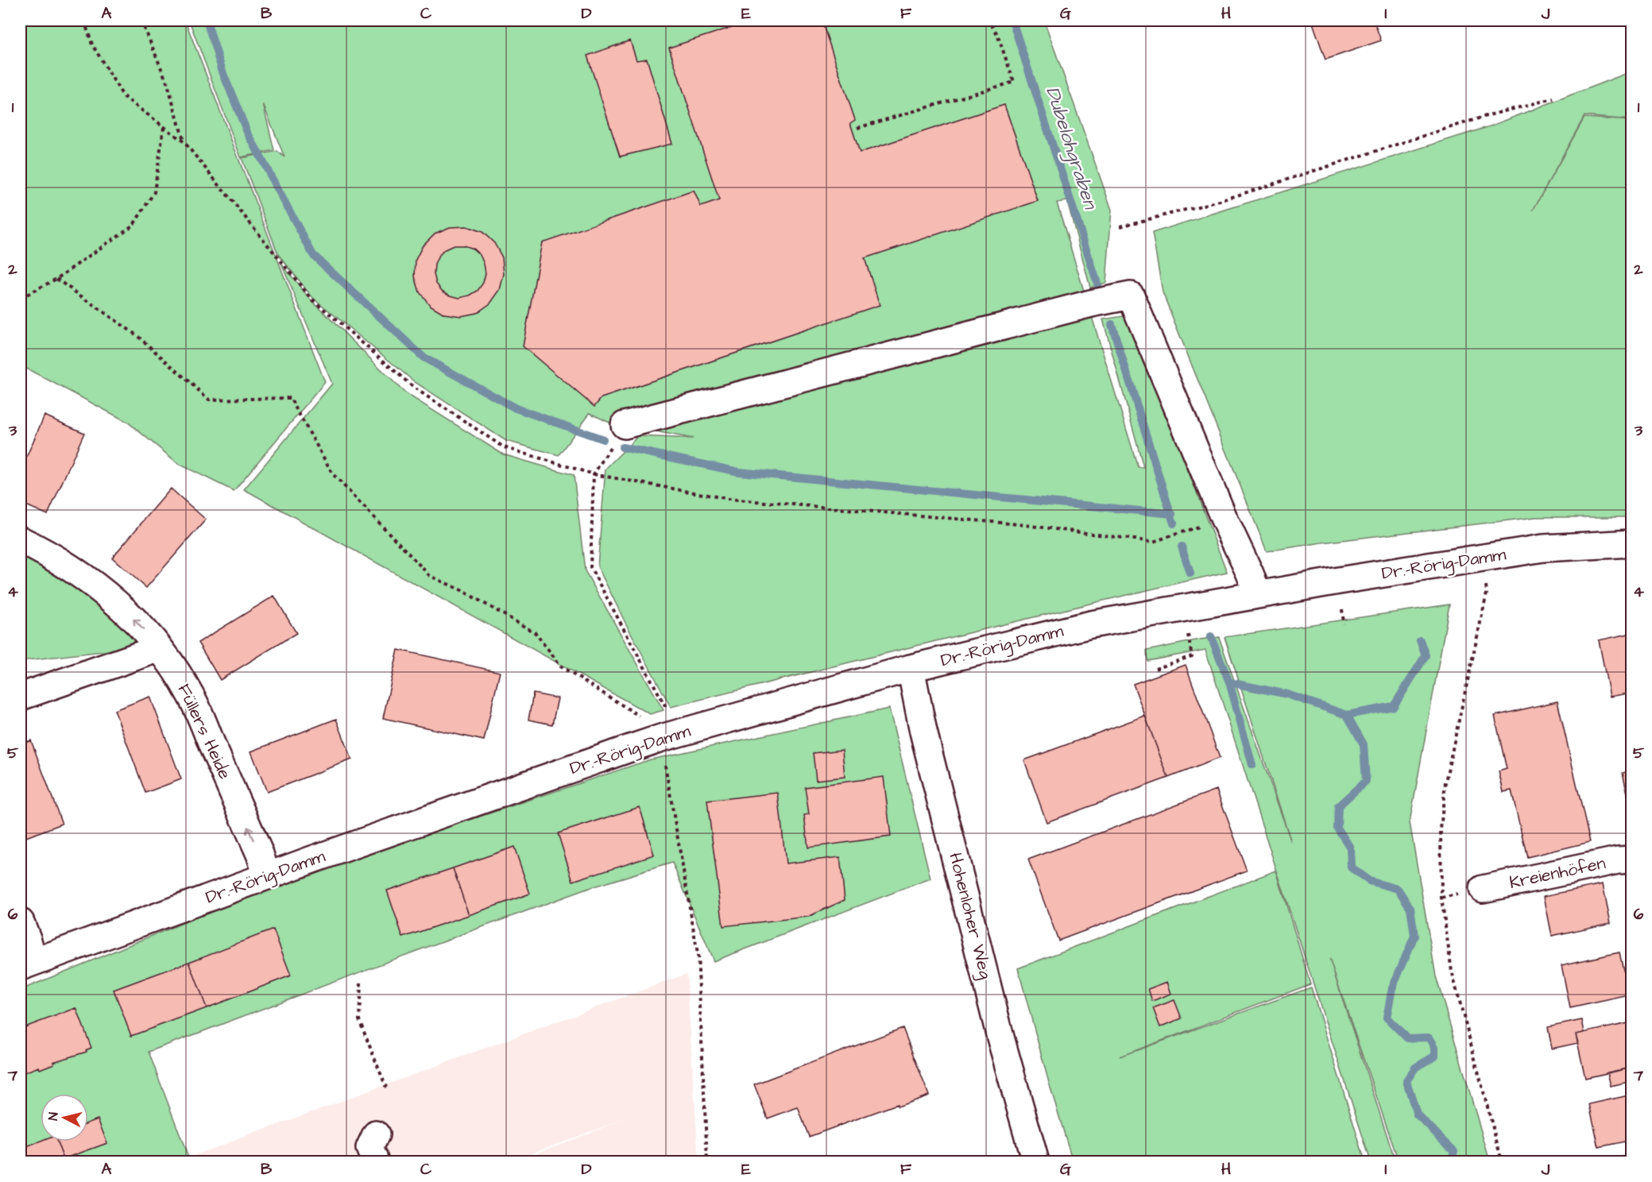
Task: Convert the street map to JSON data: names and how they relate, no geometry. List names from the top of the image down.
{
  "streets": {
    "street": [
      "Dr.-Rörig-Damm",
      "Füllers Heide",
      "Kreienhöfen",
      "Hohenloher Weg"
    ]
  },
  "crossings": [
    ["Dr.-Rörig-Damm", "Füllers Heide"],
    ["Dr.-Rörig-Damm", "Hohenloher Weg"]
  ],
  "one_way": ["Füllers Heide"],
  "water": ["Dubelohgraben"],
  "north": "left",
  "grid": {
    "columns": [
      "A",
      "B",
      "C",
      "D",
      "E",
      "F",
      "G",
      "H",
      "I",
      "J"
    ],
    "rows": [
      "1",
      "2",
      "3",
      "4",
      "5",
      "6",
      "7"
    ]
  }
}
